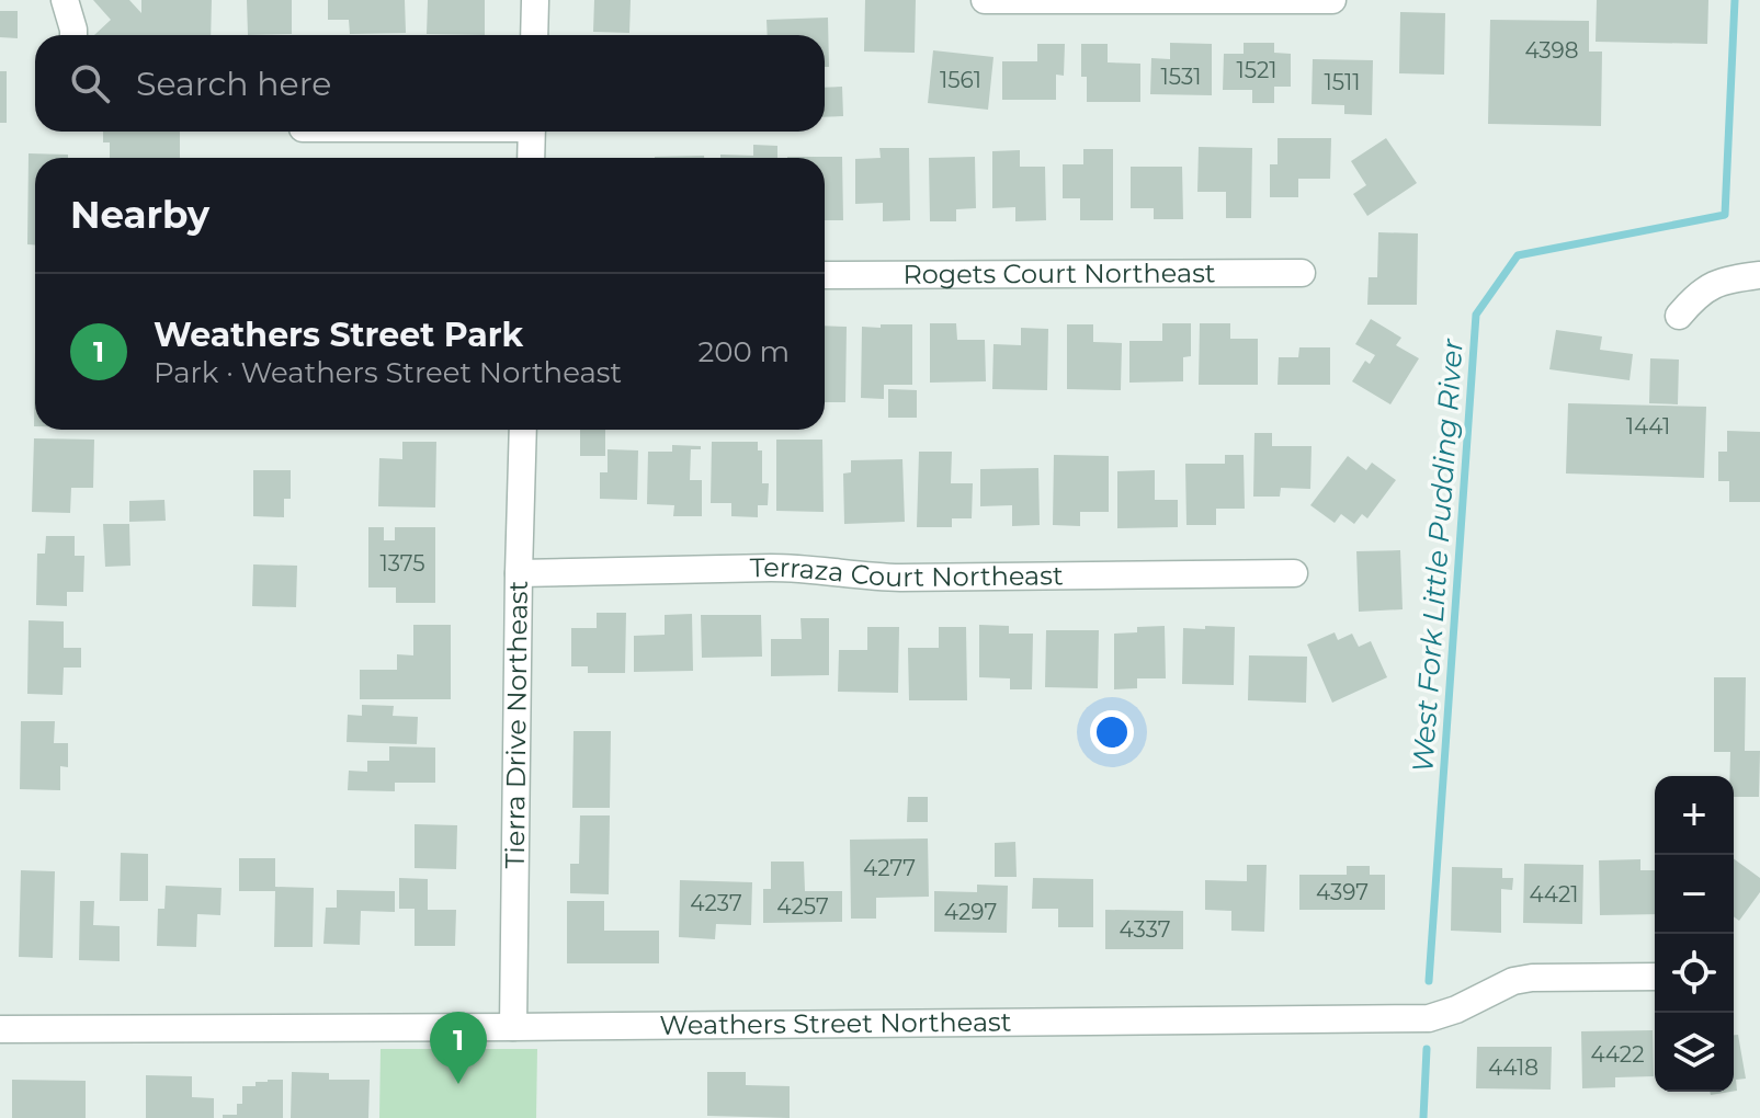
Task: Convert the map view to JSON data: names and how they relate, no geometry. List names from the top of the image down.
{
  "streets": {
    "street": [
      "Rogets Court Northeast",
      "Terraza Court Northeast",
      "Tierra Drive Northeast",
      "Weathers Street Northeast"
    ]
  },
  "crossings": [
    ["Terraza Court Northeast", "Tierra Drive Northeast"],
    ["Tierra Drive Northeast", "Weathers Street Northeast"]
  ],
  "water": ["West Fork Little Pudding River"],
  "house_numbers": [
    "4398",
    "1521",
    "1531",
    "1561",
    "1511",
    "1441",
    "1375",
    "4277",
    "4397",
    "4421",
    "4237",
    "4257",
    "4297",
    "4337",
    "4422",
    "4418"
  ],
  "page": {
    "search": "Search here",
    "heading": "Nearby",
    "list": [
      {
        "mark": "1",
        "name": "Weathers Street Park",
        "note": "Park · Weathers Street Northeast",
        "value": "200 m"
      }
    ],
    "map_buttons": ["+", "−"],
    "pins": "1"
  }
}
